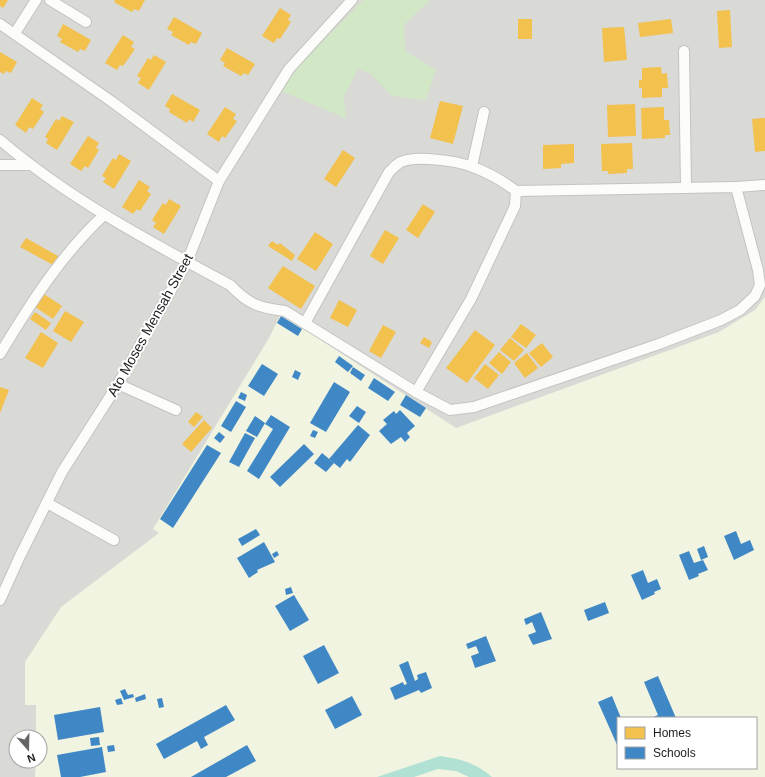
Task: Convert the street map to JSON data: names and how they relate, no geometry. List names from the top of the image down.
{
  "streets": {
    "street": ["Ato Moses Mensah Street"]
  },
  "legend": ["Homes", "Schools"],
  "north": "bottom"
}
